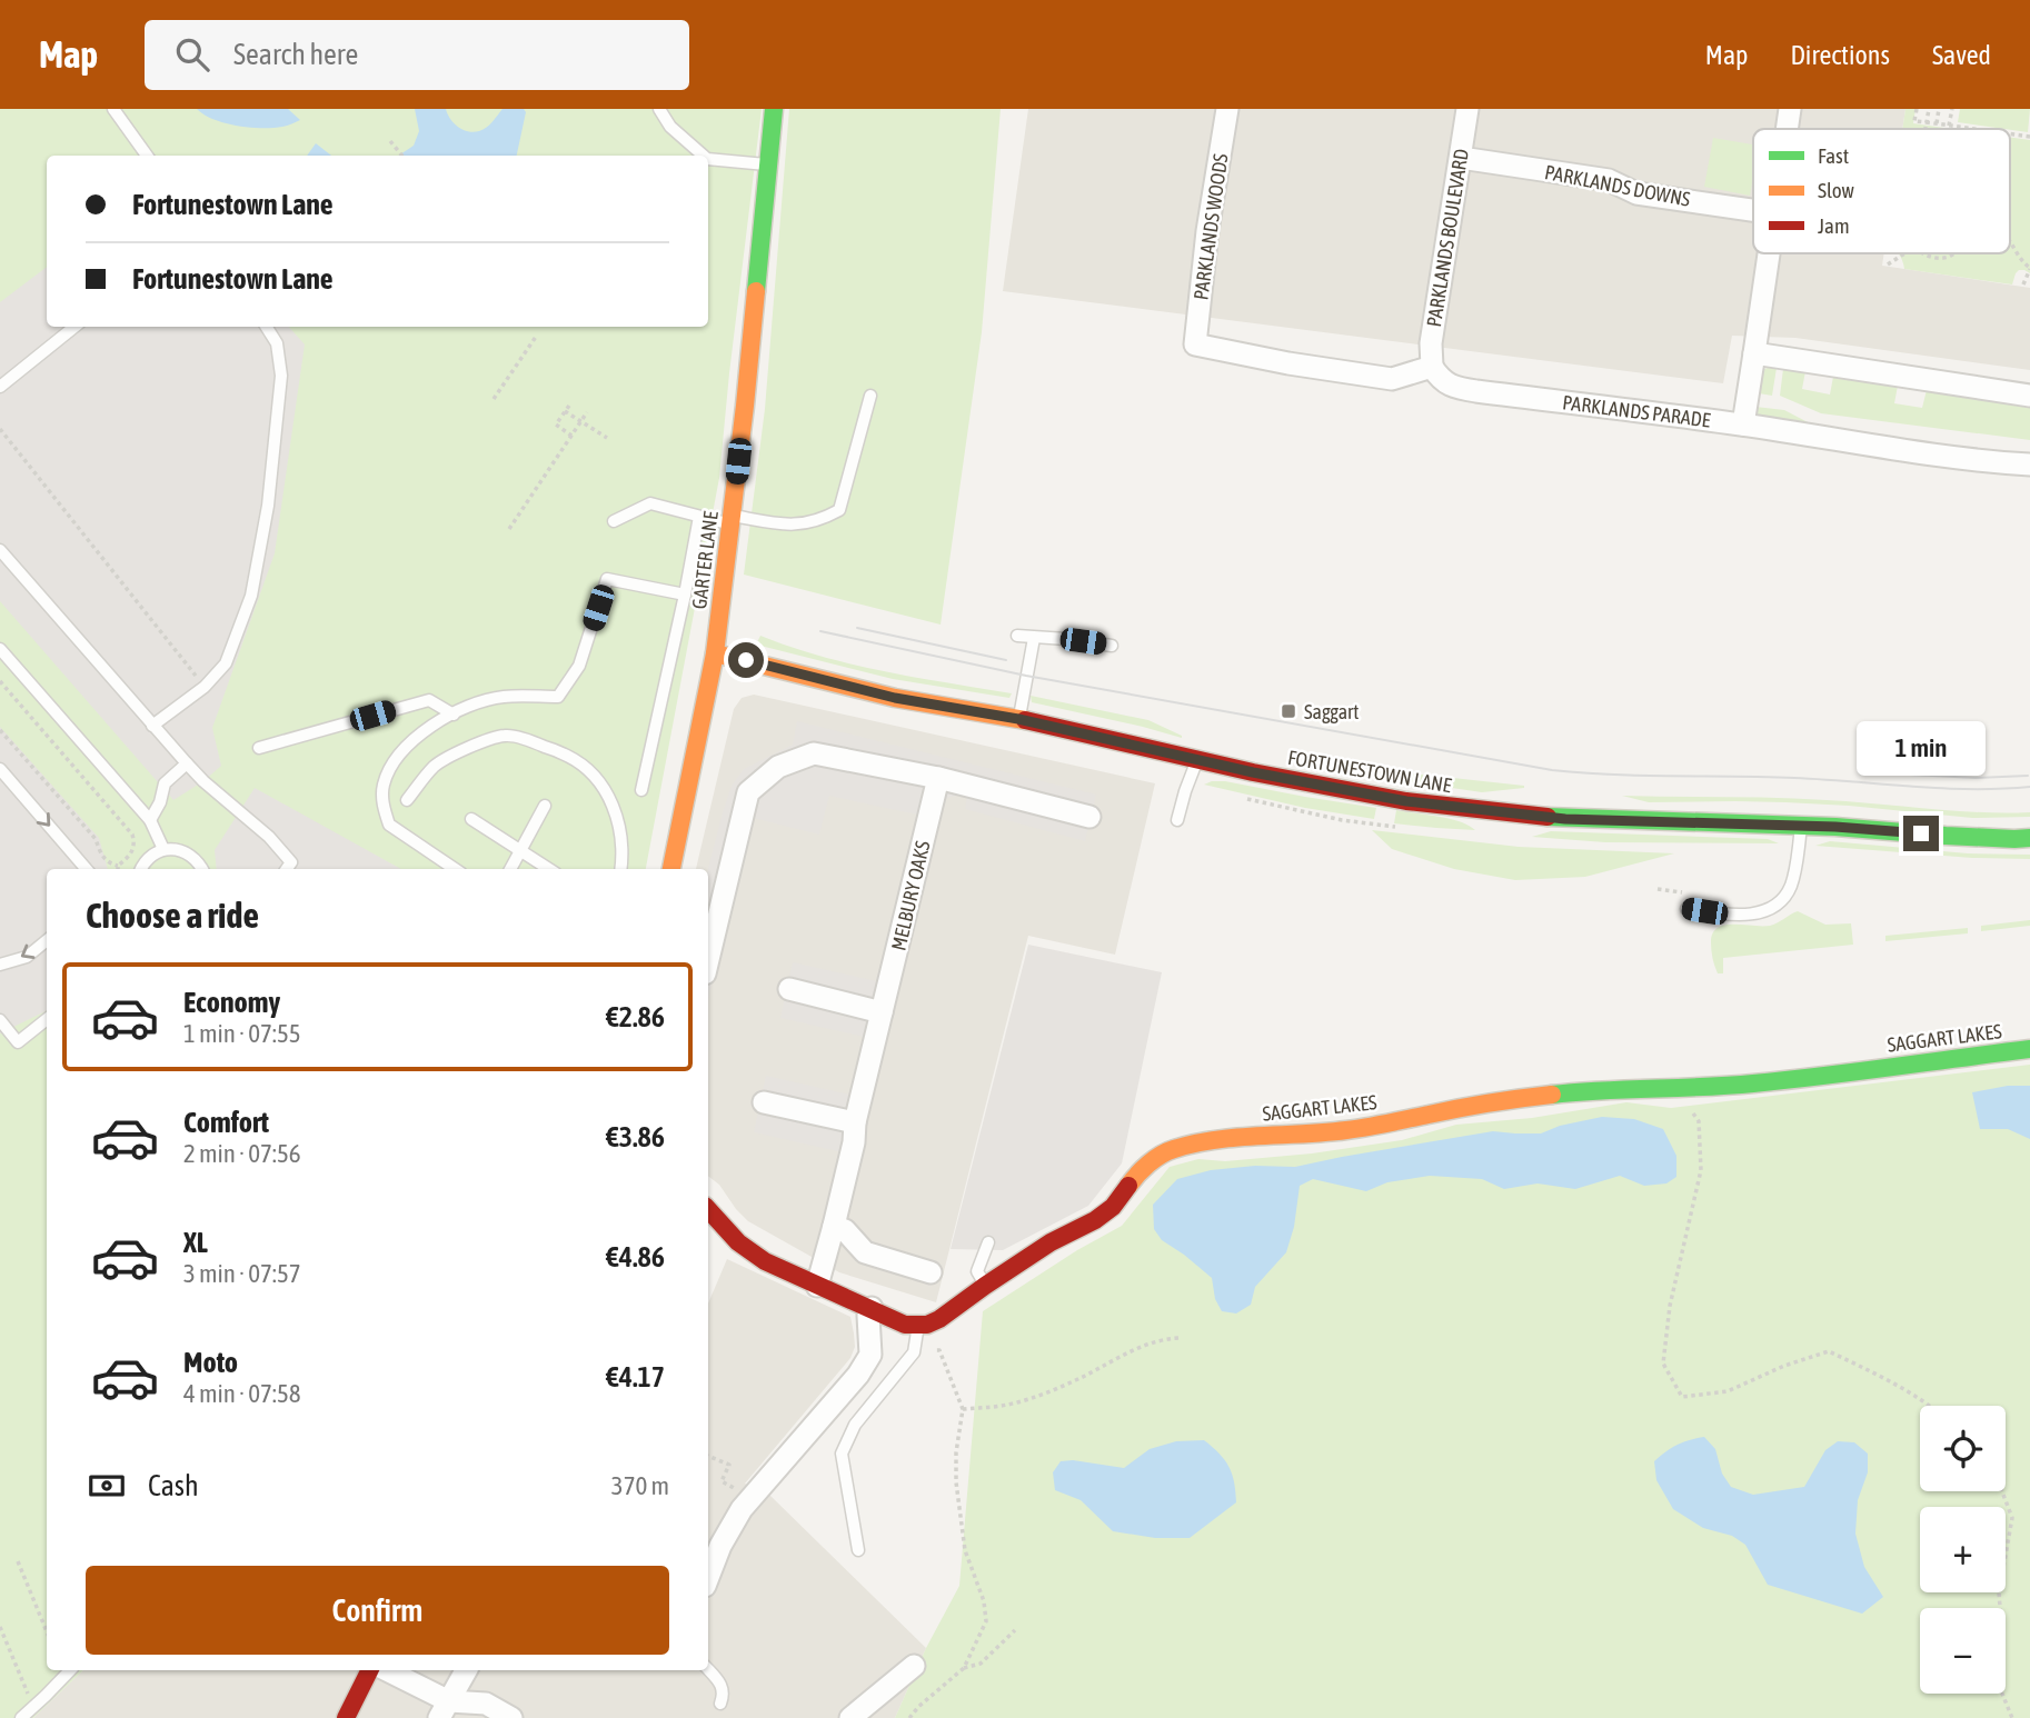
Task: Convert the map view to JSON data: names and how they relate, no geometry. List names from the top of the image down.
{
  "streets": {
    "street": [
      "PARKLANDS DOWNS",
      "PARKLANDS WOODS",
      "PARKLANDS BOULEVARD",
      "PARKLANDS PARADE",
      "GARTER LANE",
      "FORTUNESTOWN LANE",
      "MELBURY OAKS",
      "SAGGART LAKES"
    ]
  },
  "crossings": [
    ["PARKLANDS DOWNS", "PARKLANDS BOULEVARD"],
    ["PARKLANDS WOODS", "PARKLANDS BOULEVARD"],
    ["PARKLANDS WOODS", "PARKLANDS PARADE"],
    ["PARKLANDS BOULEVARD", "PARKLANDS PARADE"],
    ["GARTER LANE", "FORTUNESTOWN LANE"]
  ],
  "places": {
    "transit": ["Saggart"]
  },
  "legend": ["Fast", "Slow", "Jam"],
  "page": {
    "header": "Map",
    "search": "Search here",
    "nav": ["Map", "Directions", "Saved"],
    "banner": ["Fortunestown Lane", "Fortunestown Lane"],
    "bubble": "1 min",
    "heading": "Choose a ride",
    "list": [
      {
        "name": "Economy",
        "note": "1 min · 07:55",
        "value": "€2.86"
      },
      {
        "name": "Comfort",
        "note": "2 min · 07:56",
        "value": "€3.86"
      },
      {
        "name": "XL",
        "note": "3 min · 07:57",
        "value": "€4.86"
      },
      {
        "name": "Moto",
        "note": "4 min · 07:58",
        "value": "€4.17"
      }
    ],
    "map_buttons": ["+", "−"],
    "pay": ["Cash", "370 m"],
    "buttons": "Confirm"
  }
}
